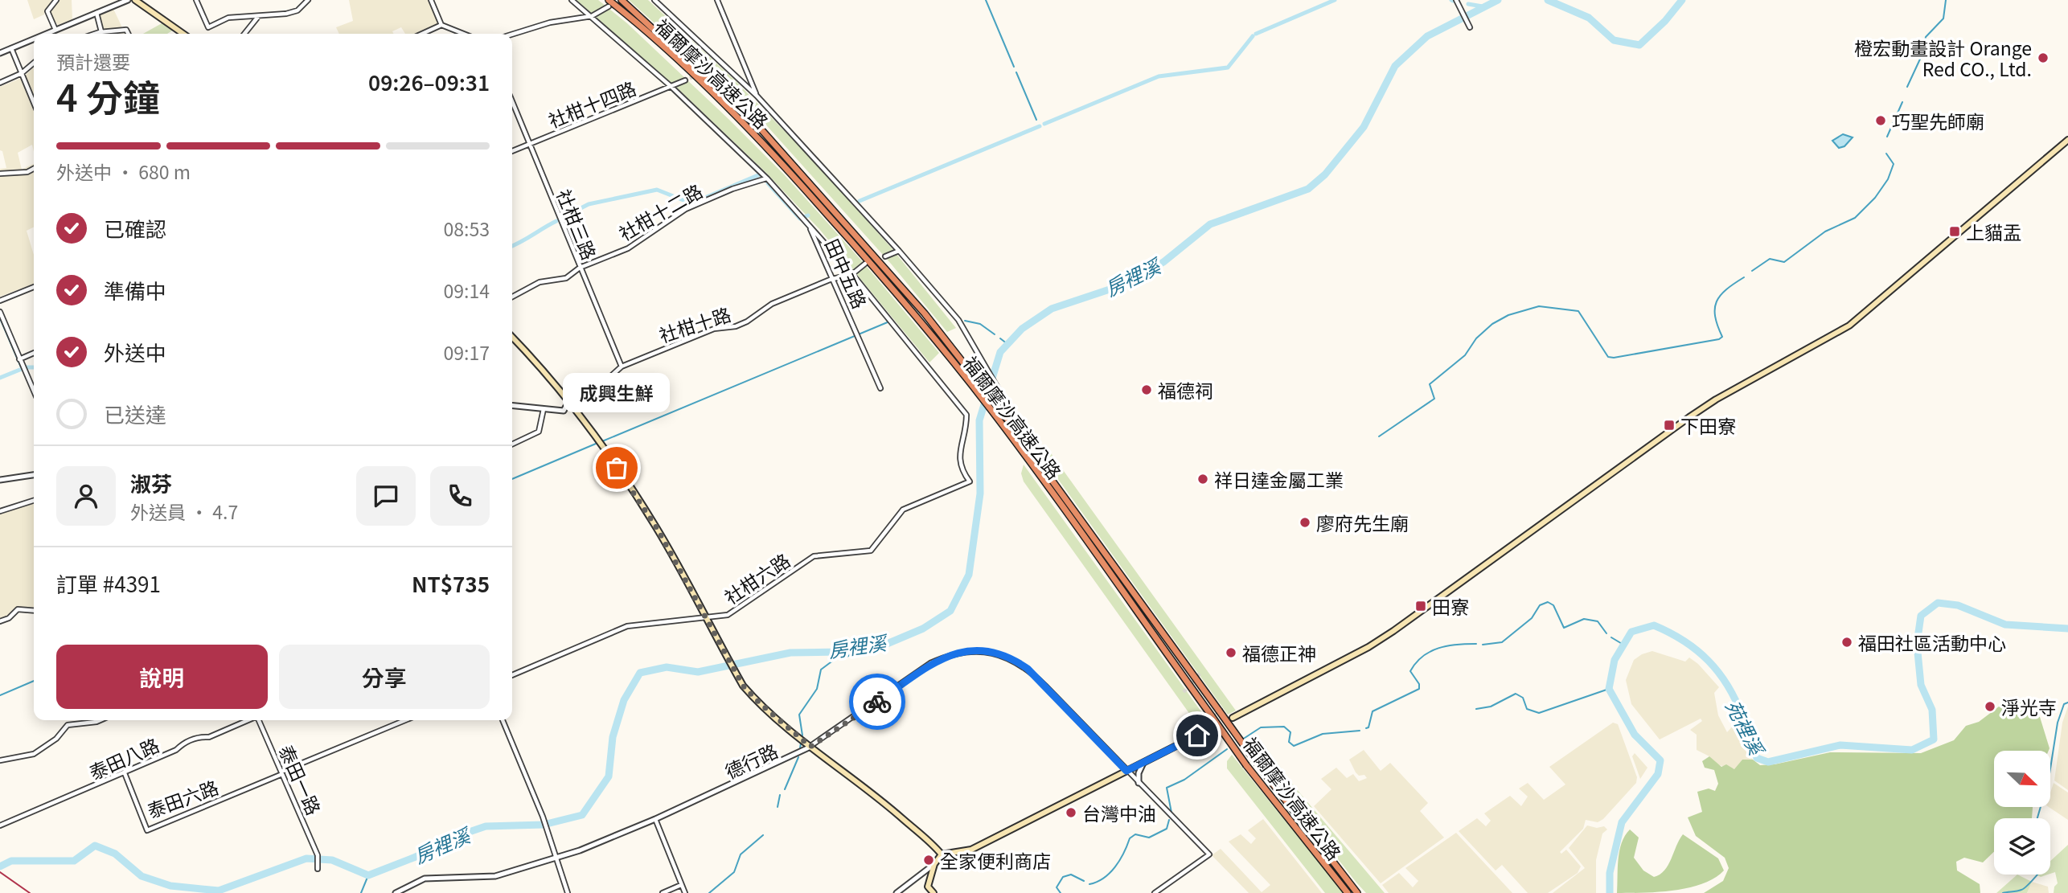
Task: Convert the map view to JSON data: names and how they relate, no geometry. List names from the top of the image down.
{
  "streets": {
    "highway": ["福爾摩沙高速公路"],
    "street": [
      "社柑十四路",
      "社柑十二路",
      "社柑三路",
      "田中五路",
      "社柑十路",
      "社柑六路",
      "泰田八路",
      "德行路",
      "泰田一路",
      "泰田六路"
    ]
  },
  "crossings": [
    ["社柑十四路", "社柑三路"],
    ["社柑十二路", "社柑三路"],
    ["社柑三路", "社柑十路"],
    ["田中五路", "社柑十路"],
    ["社柑十路", "社柑六路"],
    ["泰田八路", "泰田六路"],
    ["泰田一路", "泰田六路"]
  ],
  "water": ["房裡溪", "苑裡溪"],
  "places": {
    "other": [
      "橙宏動畫設計 Orange Red CO., Ltd.",
      "巧聖先師廟",
      "福德祠",
      "成興生鮮",
      "祥日達金屬工業",
      "廖府先生廟",
      "福田社區活動中心",
      "福德正神",
      "淨光寺",
      "台灣中油",
      "全家便利商店"
    ],
    "transit": ["上貓盂", "下田寮", "田寮"]
  },
  "north": "bottom right",
  "page": {
    "heading": ["4 分鐘", "預計還要", "09:26–09:31"],
    "panel": [
      "淑芬",
      "外送員 · 4.7",
      "訂單 #4391",
      "NT$735"
    ],
    "bar": "外送中 · 680 m",
    "list": [
      ["已確認", "08:53"],
      ["準備中", "09:14"],
      ["外送中", "09:17"],
      "已送達"
    ],
    "bubble": "成興生鮮",
    "buttons": ["說明", "分享"]
  }
}
